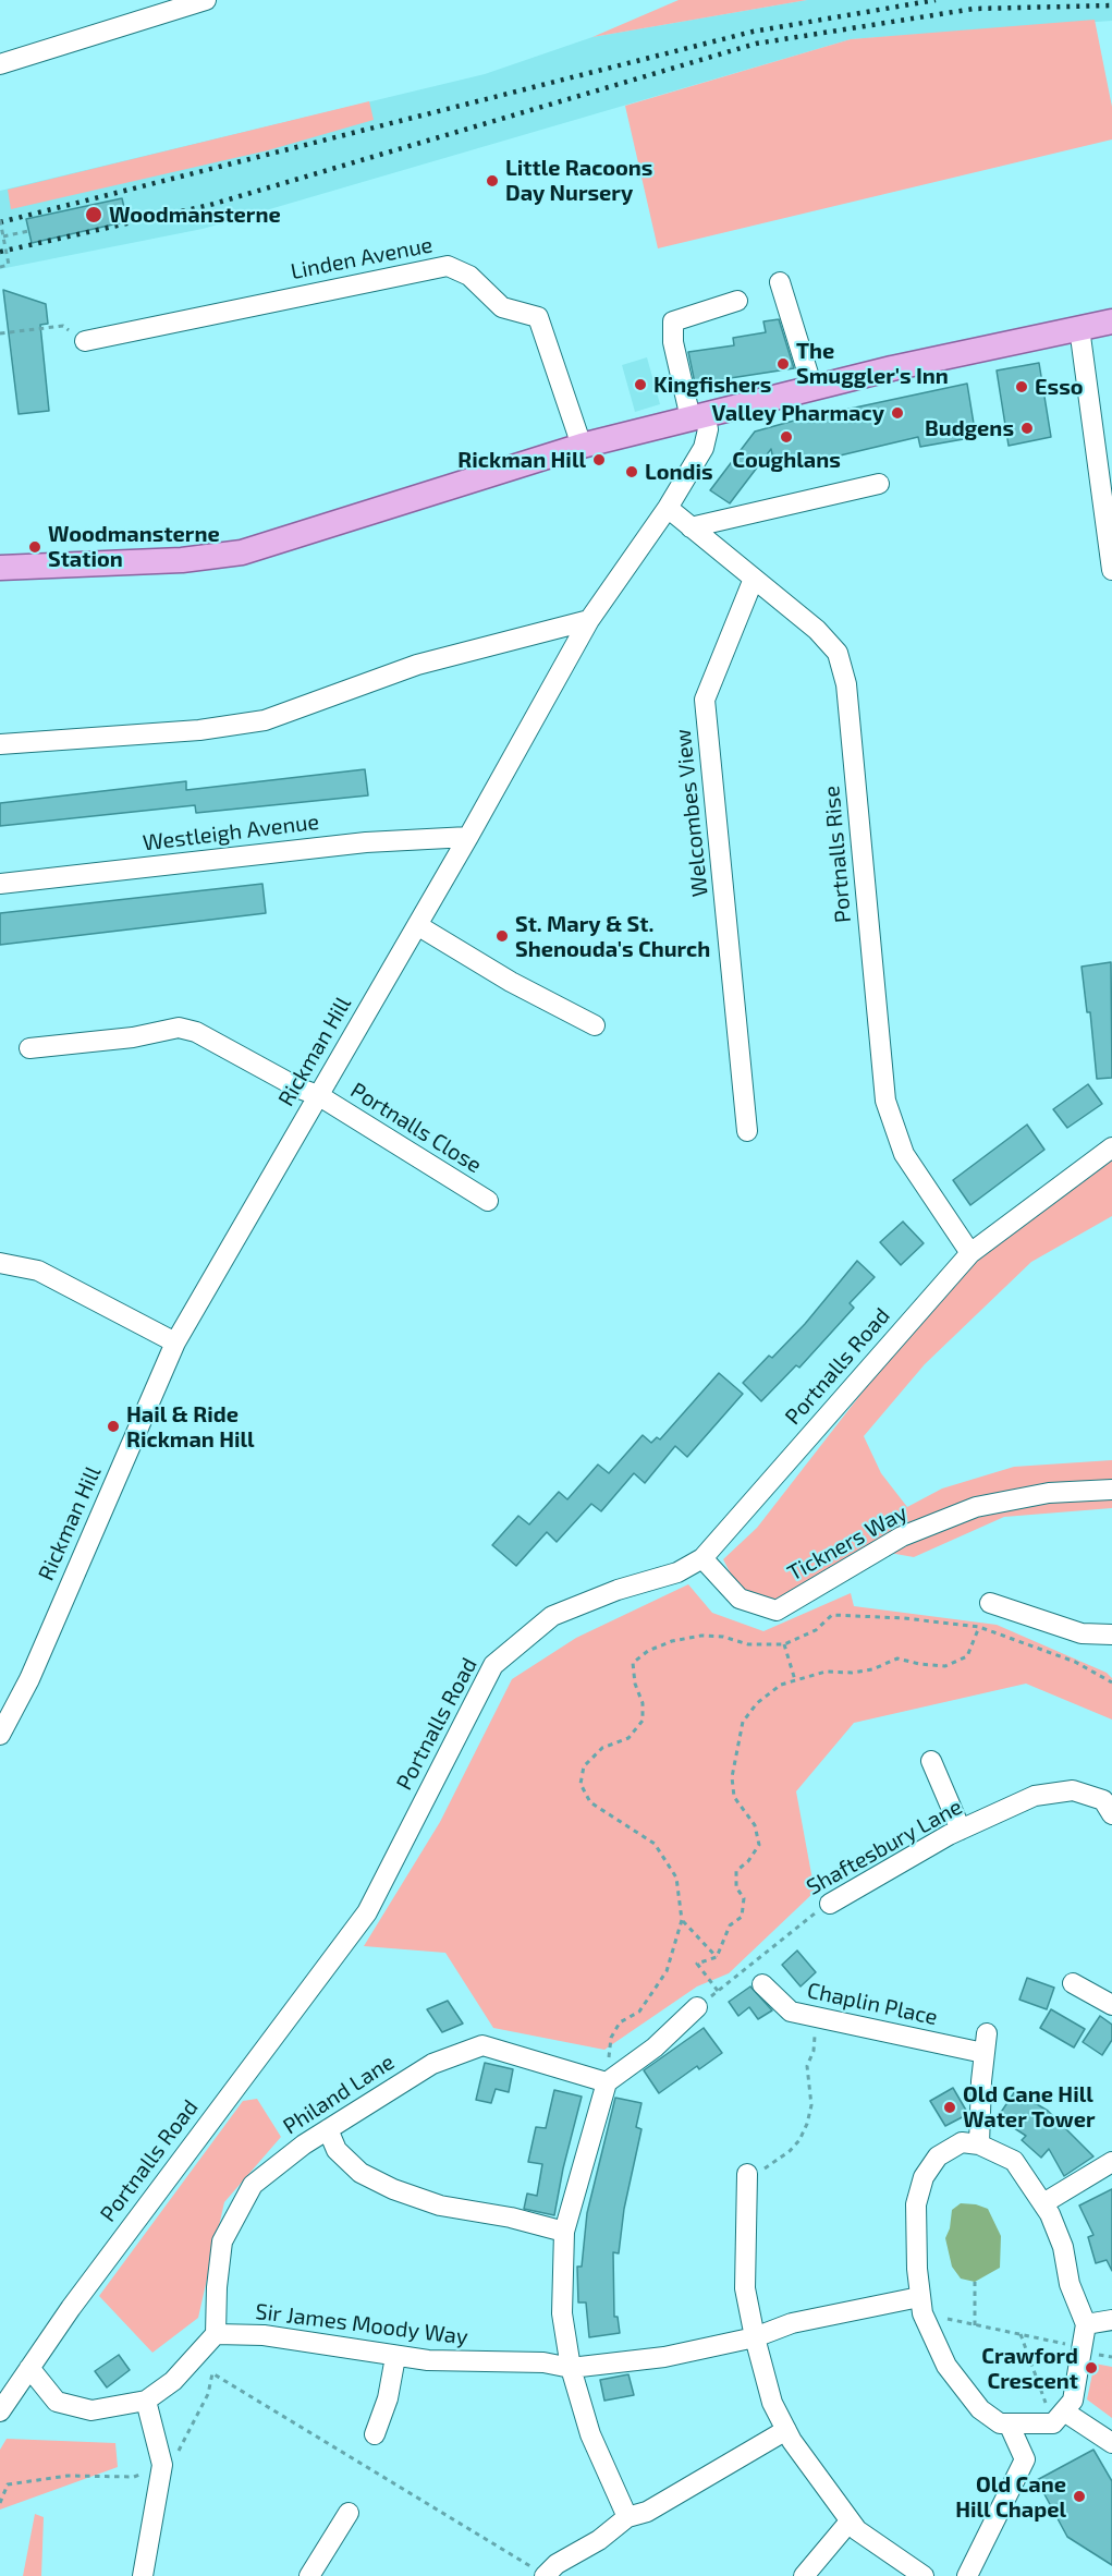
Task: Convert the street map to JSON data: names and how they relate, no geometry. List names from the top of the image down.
{
  "streets": {
    "street": [
      "Linden Avenue",
      "Welcombes View",
      "Westleigh Avenue",
      "Portnalls Rise",
      "Rickman Hill",
      "Portnalls Close",
      "Portnalls Road",
      "Tickners Way",
      "Shaftesbury Lane",
      "Chaplin Place",
      "Philand Lane",
      "Sir James Moody Way"
    ]
  },
  "crossings": [
    ["Welcombes View", "Portnalls Rise"],
    ["Westleigh Avenue", "Rickman Hill"],
    ["Portnalls Rise", "Rickman Hill"],
    ["Portnalls Rise", "Portnalls Road"],
    ["Rickman Hill", "Portnalls Close"],
    ["Portnalls Road", "Tickners Way"],
    ["Philand Lane", "Sir James Moody Way"]
  ],
  "places": [
    "Little Racoons Day Nursery",
    "Woodmansterne",
    "The Smuggler's Inn",
    "Kingfishers",
    "Esso",
    "Valley Pharmacy",
    "Budgens",
    "Coughlans",
    "Rickman Hill",
    "Londis",
    "Woodmansterne Station",
    "St. Mary & St. Shenouda's Church",
    "Hail & Ride Rickman Hill",
    "Old Cane Hill Water Tower",
    "Crawford Crescent",
    "Old Cane Hill Chapel"
  ]
}
